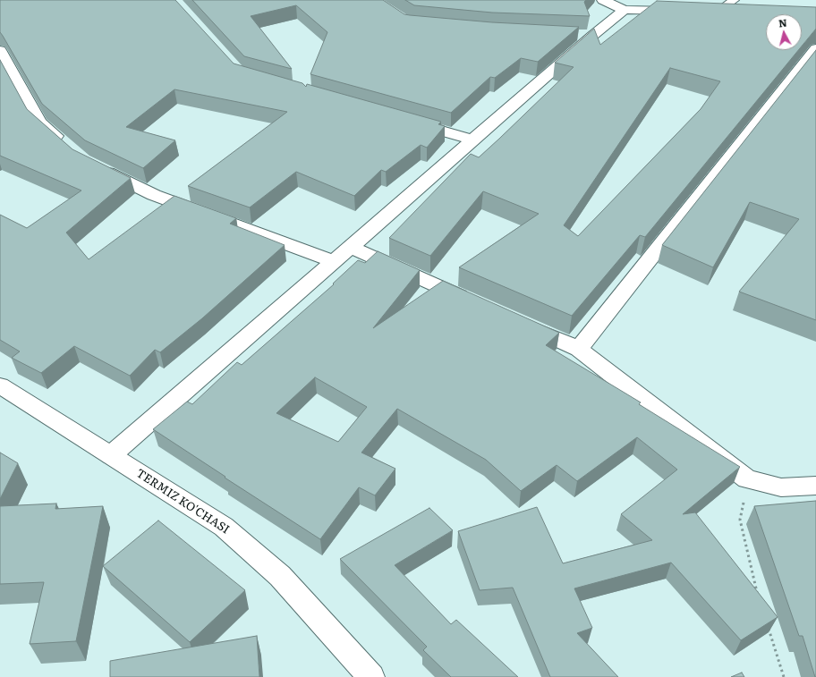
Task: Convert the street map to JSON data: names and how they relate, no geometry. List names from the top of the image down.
{
  "streets": {
    "street": ["TERMIZ KO'CHASI"]
  },
  "north": "top"
}
